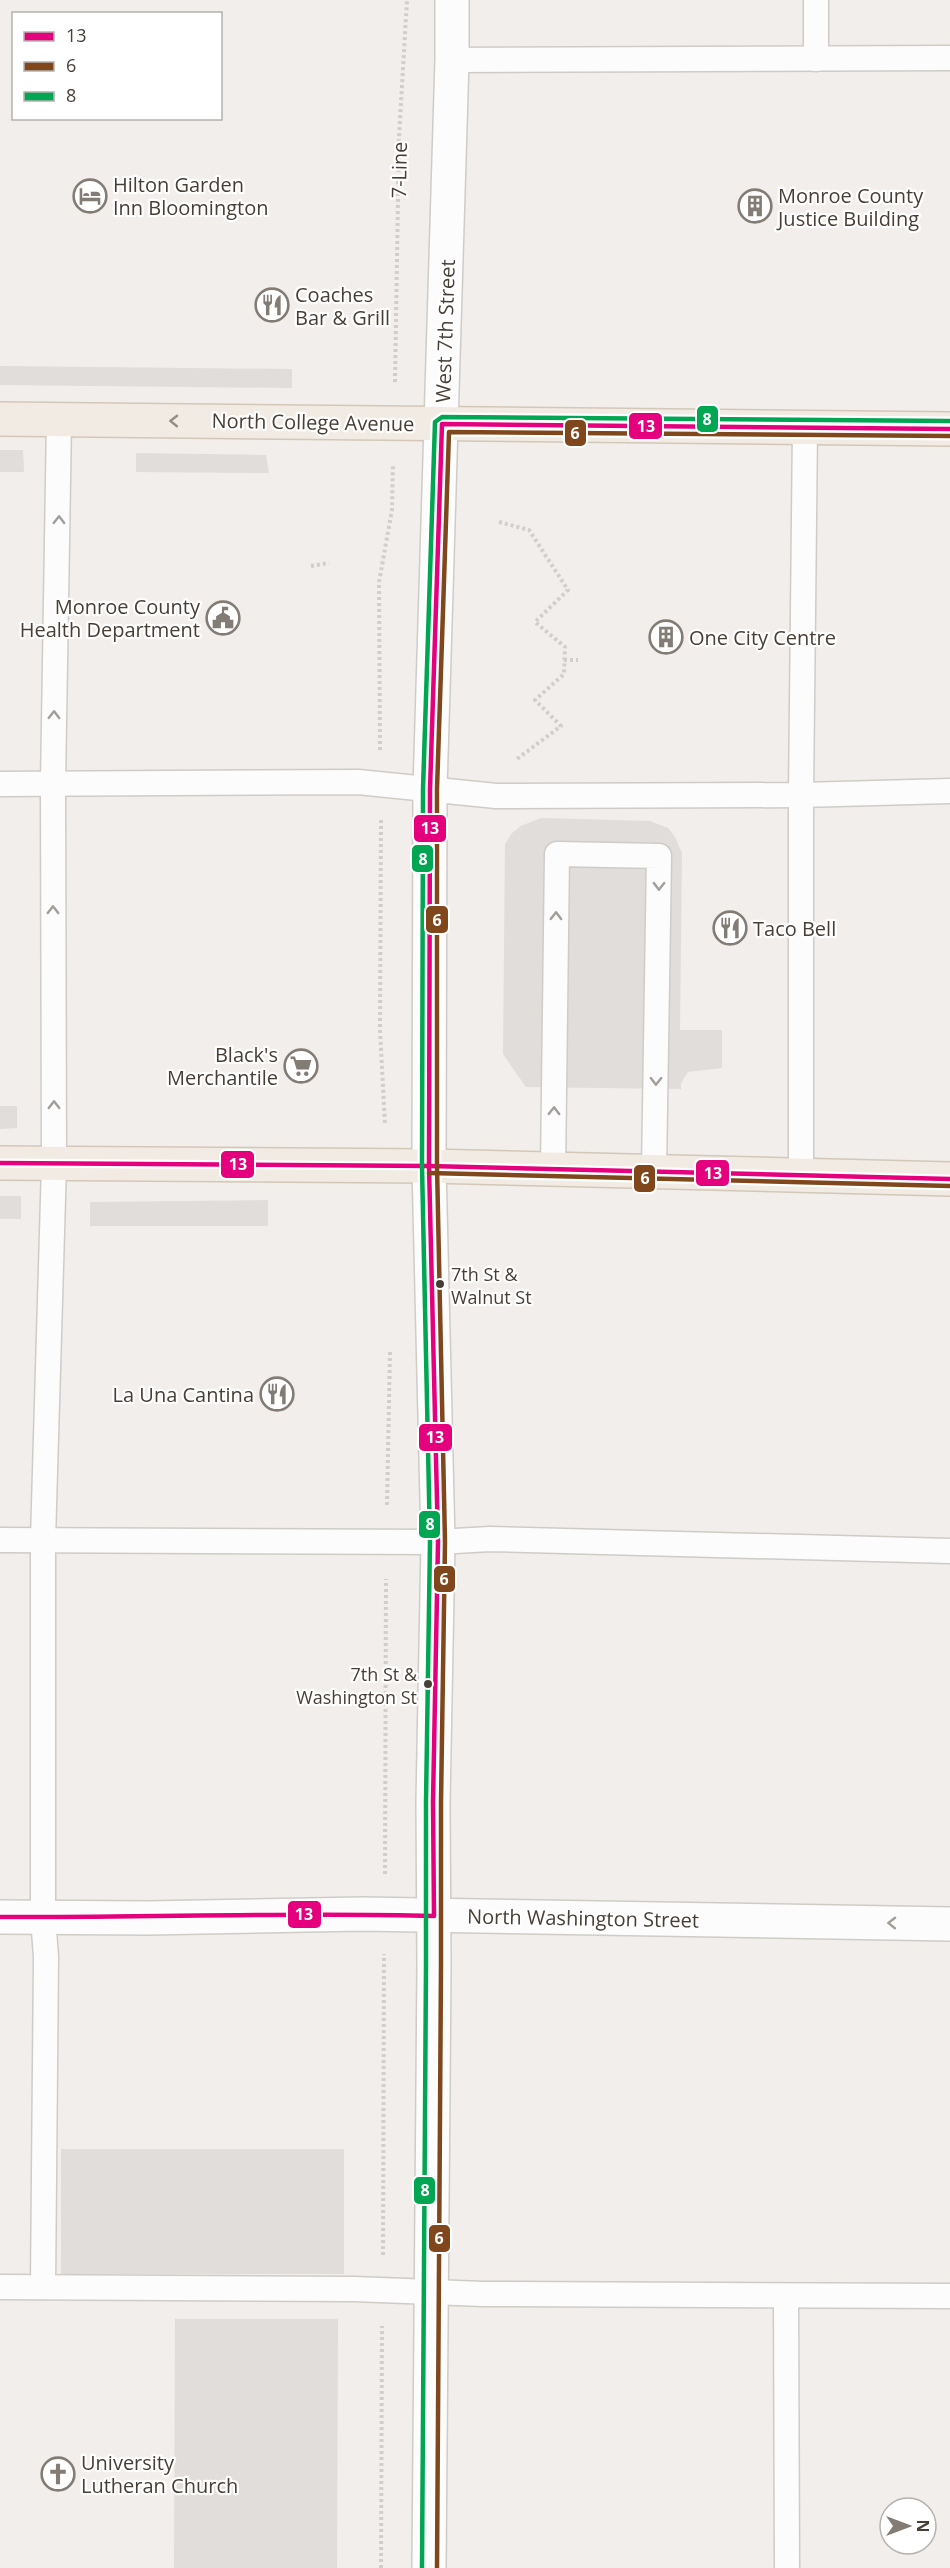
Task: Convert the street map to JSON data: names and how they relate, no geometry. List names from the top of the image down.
{
  "streets": {
    "main road": ["North College Avenue"],
    "street": ["West 7th Street", "North Washington Street"],
    "path": ["7-Line"]
  },
  "crossings": [
    ["West 7th Street", "North College Avenue"],
    ["West 7th Street", "North Washington Street"]
  ],
  "one_way": ["North College Avenue", "North Washington Street"],
  "places": {
    "hotel": ["Hilton Garden Inn Bloomington"],
    "building": ["Monroe County Justice Building", "One City Centre"],
    "restaurant": ["Coaches Bar & Grill", "Taco Bell", "La Una Cantina"],
    "public building": ["Monroe County Health Department"],
    "supermarket": ["Black's Merchantile"],
    "other": ["7th St & Walnut St", "7th St & Washington St"],
    "church": ["University Lutheran Church"]
  },
  "lines": ["transit line 8", "transit line 13", "transit line 6"],
  "legend": ["13", "6", "8"],
  "north": "right"
}
